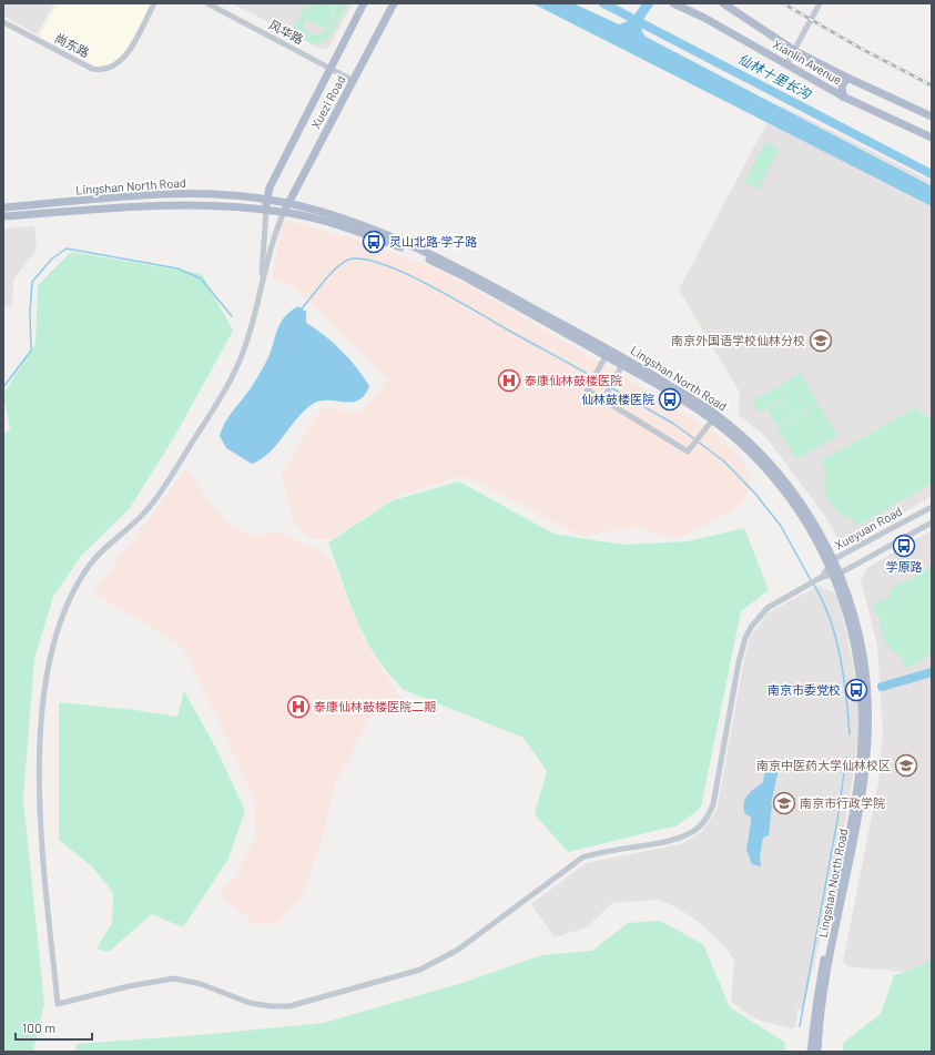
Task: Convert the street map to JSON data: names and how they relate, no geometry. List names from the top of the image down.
{
  "streets": {
    "main road": ["Xianlin Avenue", "Xuezi Road", "Lingshan North Road"],
    "street": ["风华路", "尚东路", "Xueyuan Road"]
  },
  "crossings": [
    ["风华路", "Xuezi Road"],
    ["Xuezi Road", "Lingshan North Road"],
    ["Lingshan North Road", "Xueyuan Road"]
  ],
  "water": ["仙林十里长沟"],
  "places": {
    "bus stop": [
      "灵山北路·学子路",
      "仙林鼓楼医院",
      "学原路",
      "南京市委党校"
    ],
    "school or university": ["南京外国语学校仙林分校", "南京中医药大学仙林校区", "南京市行政学院"],
    "hospital": ["泰康仙林鼓楼医院", "泰康仙林鼓楼医院二期"]
  },
  "scale_bar": "100 m"
}
